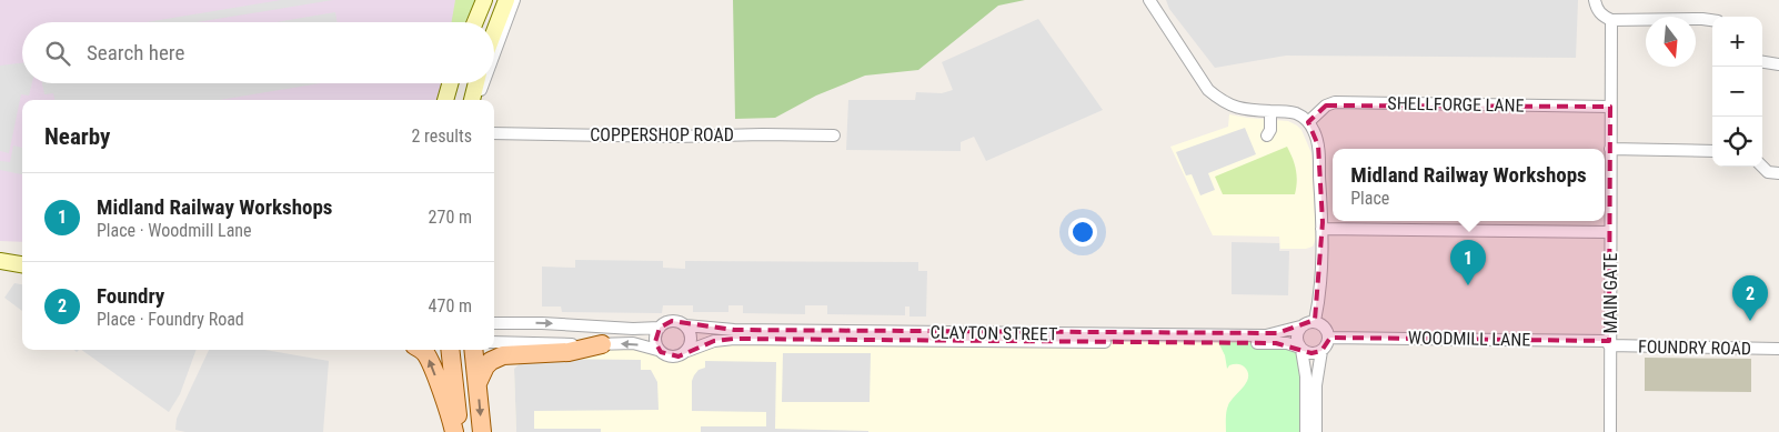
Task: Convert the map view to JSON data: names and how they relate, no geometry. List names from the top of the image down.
{
  "streets": {
    "street": [
      "SHELLFORGE LANE",
      "COPPERSHOP ROAD",
      "MAIN GATE",
      "CLAYTON STREET",
      "WOODMILL LANE",
      "FOUNDRY ROAD"
    ]
  },
  "crossings": [
    ["SHELLFORGE LANE", "MAIN GATE"],
    ["MAIN GATE", "WOODMILL LANE"],
    ["MAIN GATE", "FOUNDRY ROAD"],
    ["CLAYTON STREET", "WOODMILL LANE"],
    ["WOODMILL LANE", "FOUNDRY ROAD"]
  ],
  "north": "bottom",
  "page": {
    "map_buttons": ["+", "−"],
    "search": "Search here",
    "heading": ["Nearby", "2 results"],
    "popup": ["Midland Railway Workshops", "Place"],
    "list": [
      {
        "mark": "1",
        "name": "Midland Railway Workshops",
        "note": "Place · Woodmill Lane",
        "value": "270 m"
      },
      {
        "mark": "2",
        "name": "Foundry",
        "note": "Place · Foundry Road",
        "value": "470 m"
      }
    ],
    "pins": ["1", "2"]
  }
}
